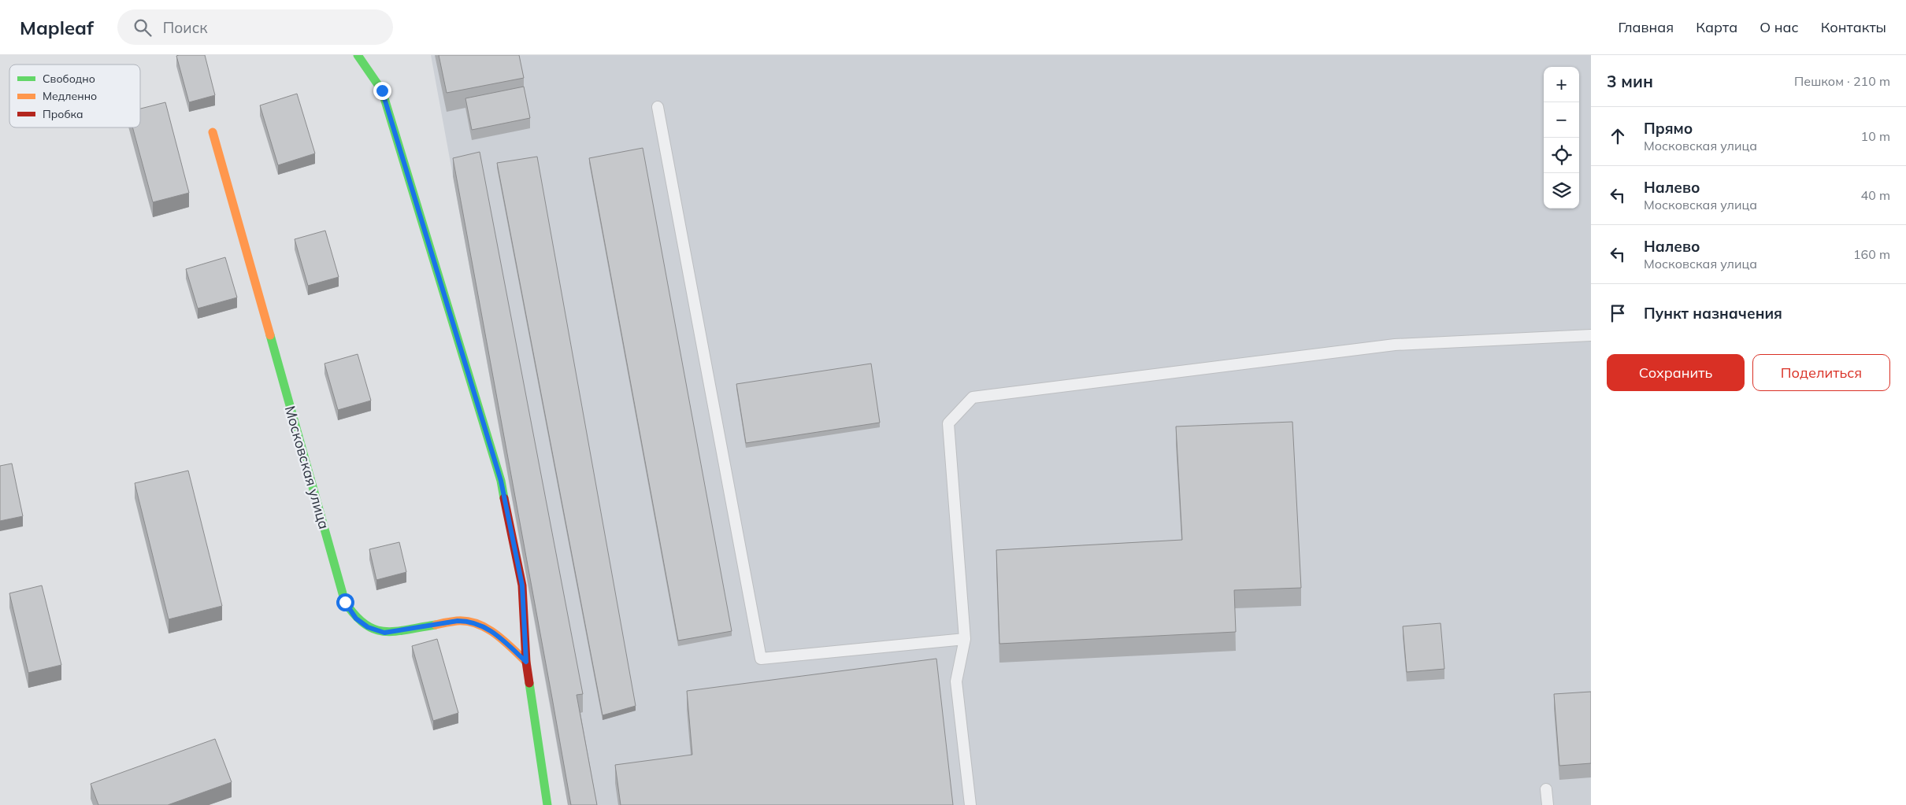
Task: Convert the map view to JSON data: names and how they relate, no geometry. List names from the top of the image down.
{
  "streets": {
    "street": ["Московская улица"]
  },
  "legend": ["Свободно", "Медленно", "Пробка"],
  "page": {
    "header": "Mapleaf",
    "search": "Поиск",
    "nav": [
      "Главная",
      "Карта",
      "О нас",
      "Контакты"
    ],
    "heading": ["3 мин", "Пешком · 210 m"],
    "map_buttons": ["+", "−"],
    "list": [
      ["Прямо", "Московская улица", "10 m"],
      ["Налево", "Московская улица", "40 m"],
      ["Налево", "Московская улица", "160 m"],
      "Пункт назначения"
    ],
    "buttons": ["Сохранить", "Поделиться"]
  }
}
